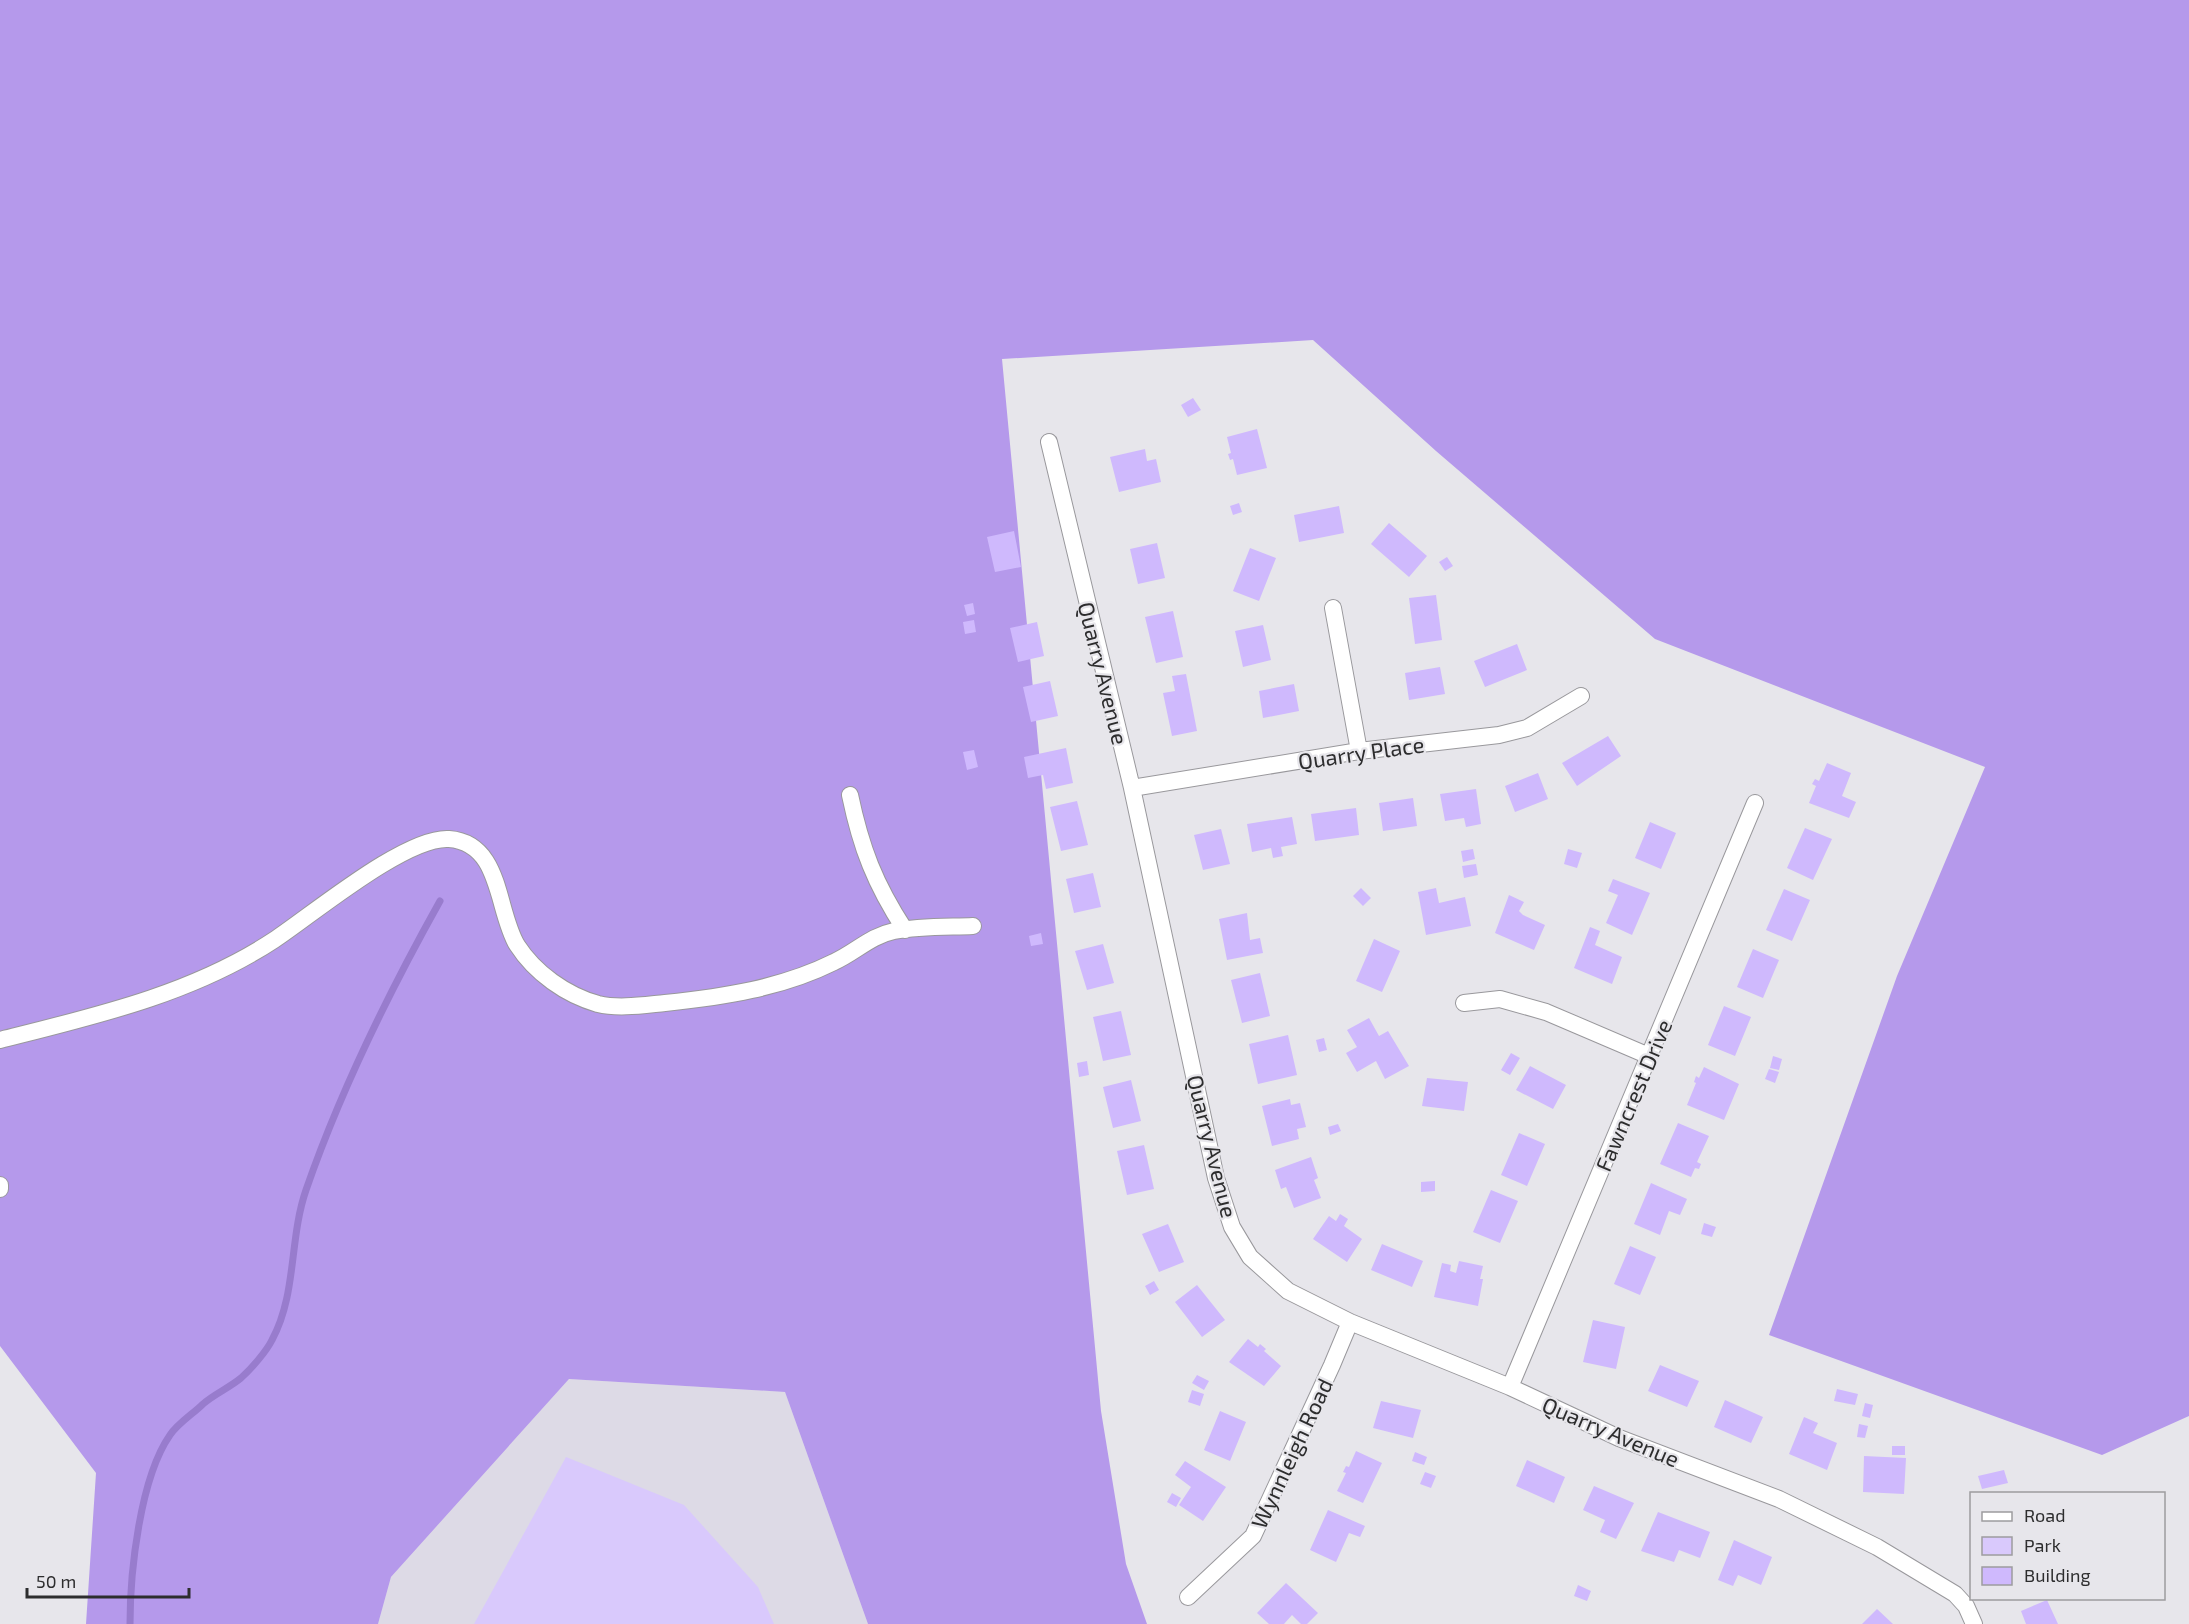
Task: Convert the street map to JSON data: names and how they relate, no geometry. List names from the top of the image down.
{
  "streets": {
    "street": [
      "Quarry Avenue",
      "Quarry Place",
      "Fawncrest Drive",
      "Wynnleigh Road"
    ]
  },
  "crossings": [
    ["Quarry Avenue", "Quarry Place"],
    ["Quarry Avenue", "Fawncrest Drive"],
    ["Quarry Avenue", "Wynnleigh Road"]
  ],
  "legend": ["Road", "Park", "Building"],
  "scale_bar": "50 m"
}
